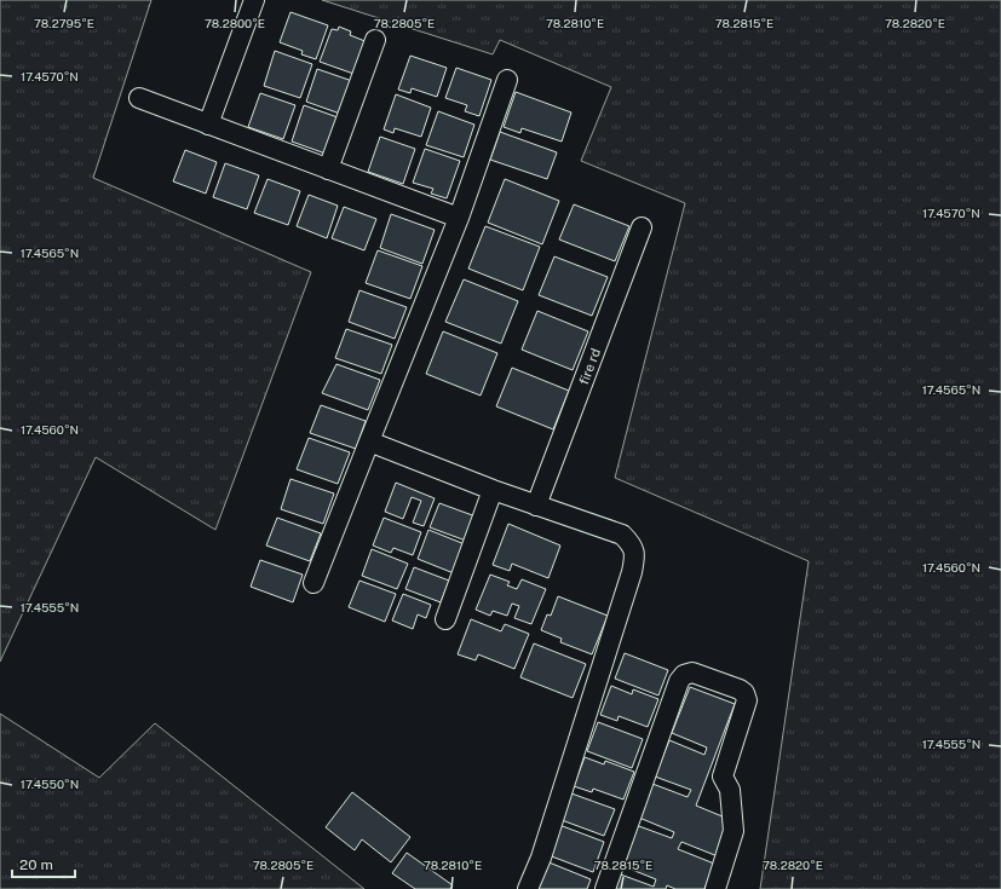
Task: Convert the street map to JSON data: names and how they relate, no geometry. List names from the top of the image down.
{
  "streets": {
    "street": ["fire rd"]
  },
  "scale_bar": "20 m",
  "coordinates": [
    "78.2795°E",
    "78.2800°E",
    "78.2805°E",
    "78.2810°E",
    "78.2815°E",
    "78.2820°E",
    "17.4570°N",
    "17.4565°N",
    "17.4560°N",
    "17.4555°N",
    "17.4550°N"
  ]
}
